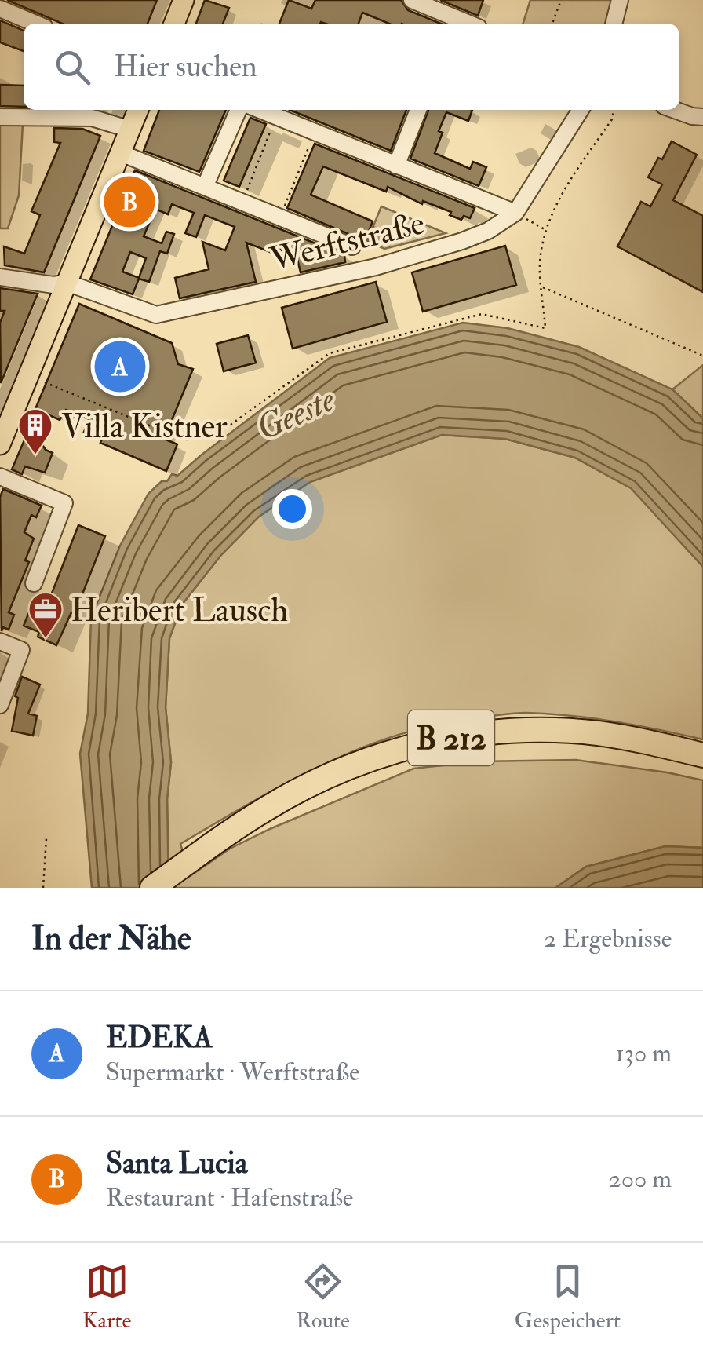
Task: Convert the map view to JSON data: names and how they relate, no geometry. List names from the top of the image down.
{
  "streets": {
    "highway": ["B 212"],
    "street": ["Werftstraße"]
  },
  "water": ["Geeste"],
  "places": {
    "building": ["Villa Kistner"],
    "office": ["Heribert Lausch"]
  },
  "page": {
    "search": "Hier suchen",
    "pins": ["B", "A"],
    "heading": ["In der Nähe", "2 Ergebnisse"],
    "list": [
      {
        "mark": "A",
        "name": "EDEKA",
        "note": "Supermarkt · Werftstraße",
        "value": "130 m"
      },
      {
        "mark": "B",
        "name": "Santa Lucia",
        "note": "Restaurant · Hafenstraße",
        "value": "200 m"
      }
    ],
    "nav": ["Karte", "Route", "Gespeichert"]
  }
}
